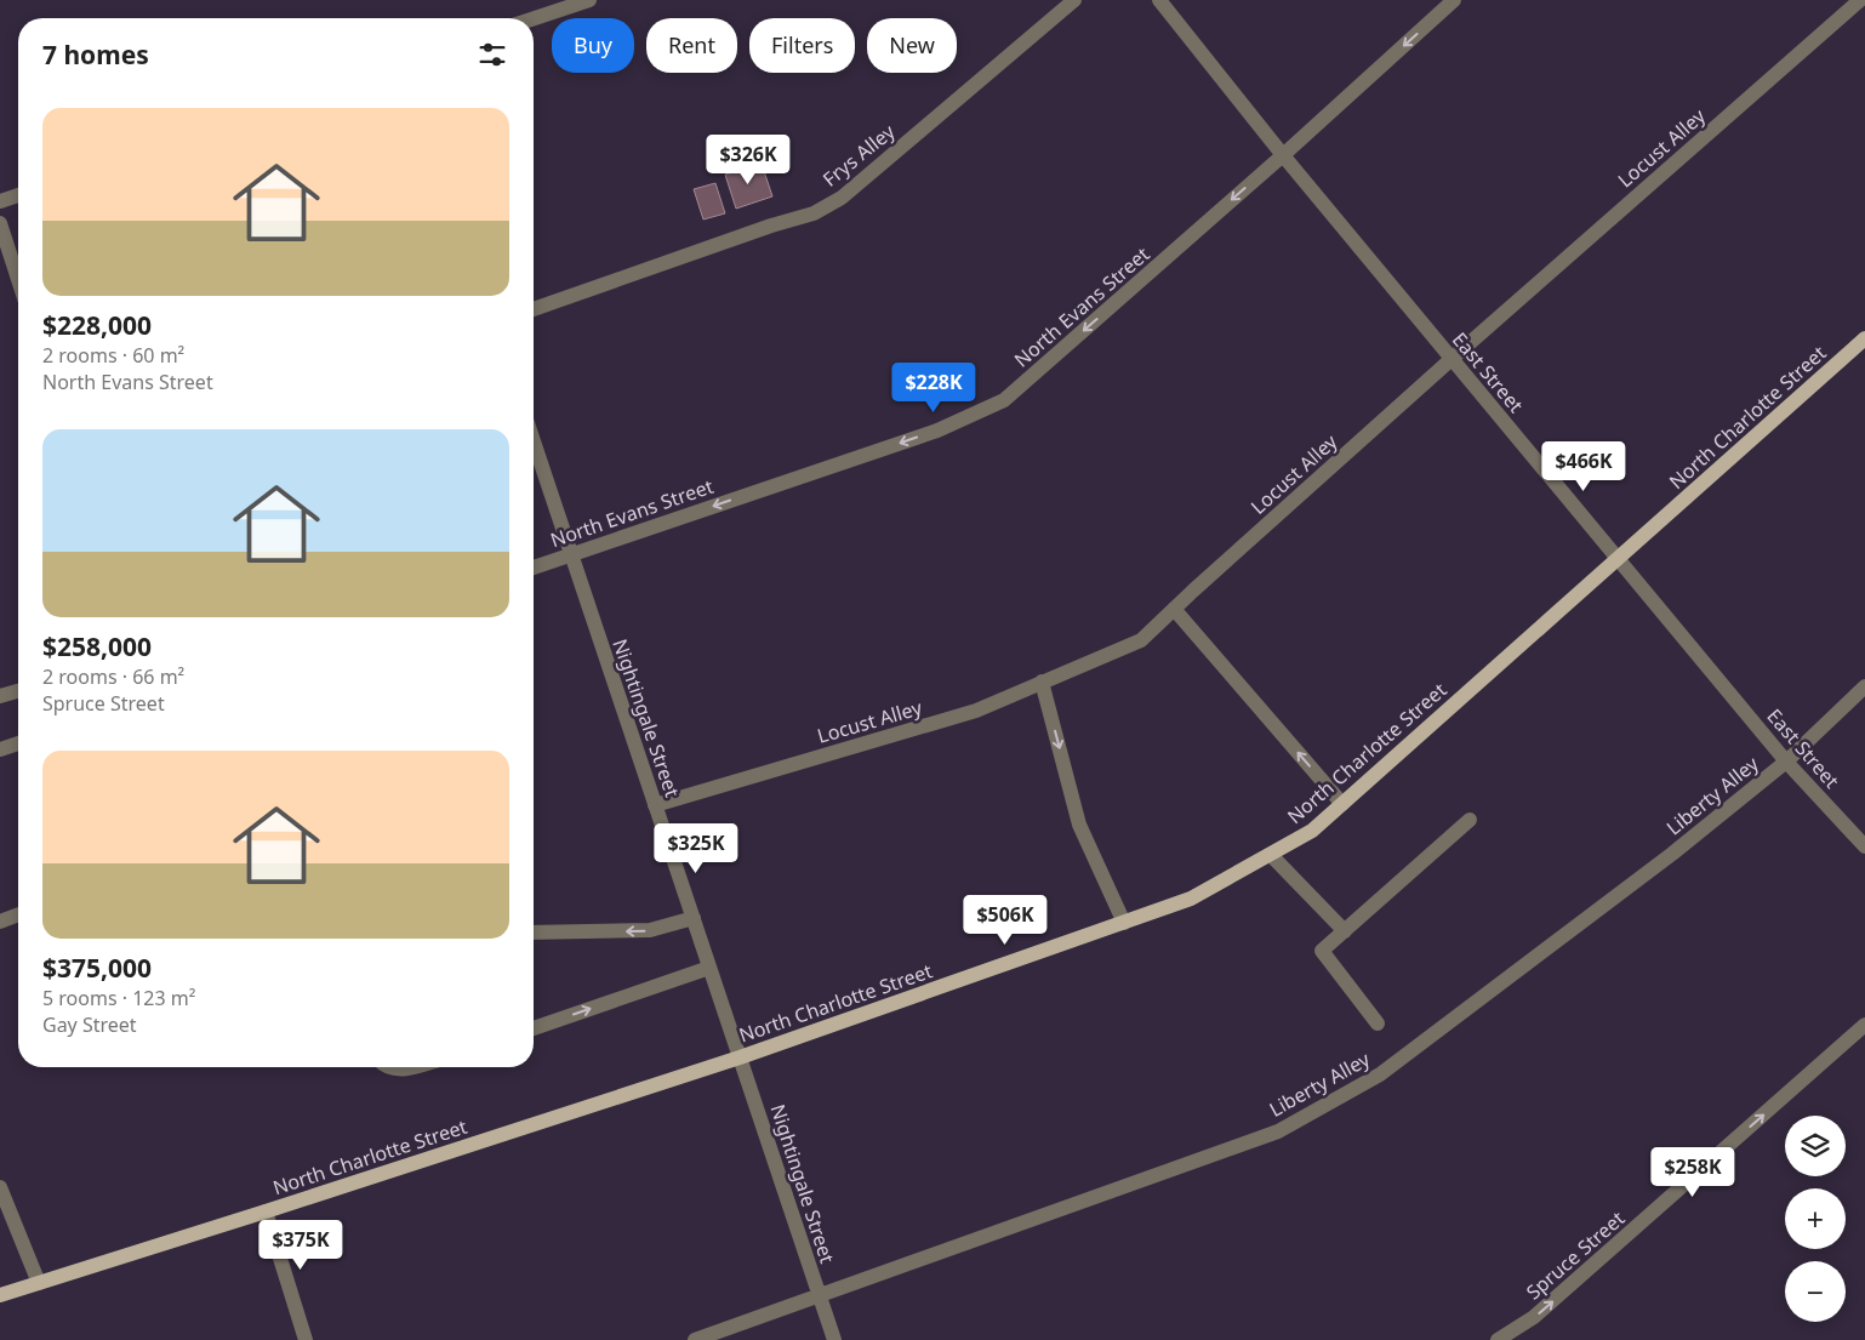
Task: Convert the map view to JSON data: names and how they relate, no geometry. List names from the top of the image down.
{
  "streets": {
    "main road": ["North Charlotte Street"],
    "street": [
      "Locust Alley",
      "Frys Alley",
      "North Evans Street",
      "East Street",
      "Nightingale Street",
      "Liberty Alley",
      "Spruce Street"
    ]
  },
  "crossings": [
    ["Locust Alley", "East Street"],
    ["Locust Alley", "Nightingale Street"],
    ["North Evans Street", "East Street"],
    ["North Evans Street", "Nightingale Street"],
    ["East Street", "North Charlotte Street"],
    ["East Street", "Liberty Alley"],
    ["North Charlotte Street", "Nightingale Street"],
    ["Nightingale Street", "Liberty Alley"]
  ],
  "one_way": ["North Evans Street", "Spruce Street"],
  "page": {
    "chip": [
      "Buy",
      "Rent",
      "Filters",
      "New"
    ],
    "heading": "7 homes",
    "list": [
      {
        "name": "$228,000",
        "note": "2 rooms · 60 m² · North Evans Street"
      },
      {
        "name": "$258,000",
        "note": "2 rooms · 66 m² · Spruce Street"
      },
      {
        "name": "$375,000",
        "note": "5 rooms · 123 m² · Gay Street"
      }
    ],
    "price": [
      "$326K",
      "$228K",
      "$466K",
      "$325K",
      "$506K",
      "$258K",
      "$375K"
    ],
    "map_buttons": ["+", "−"]
  }
}
